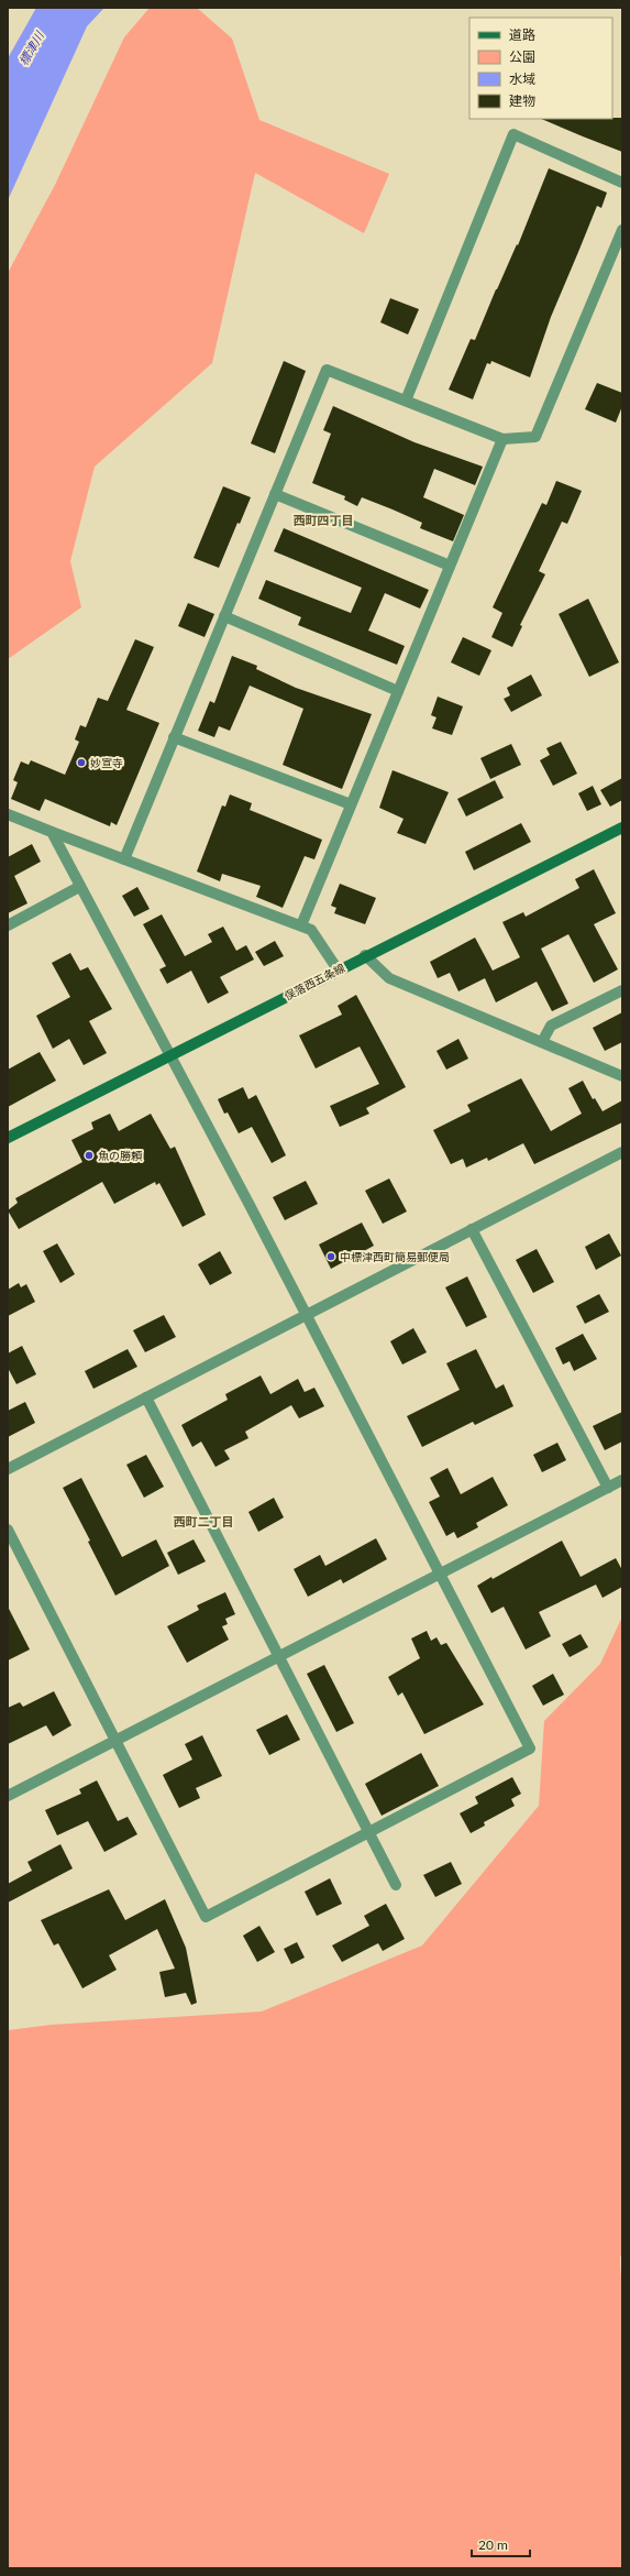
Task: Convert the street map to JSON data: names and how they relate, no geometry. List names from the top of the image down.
{
  "streets": {
    "main road": ["俣落西五条線"]
  },
  "districts": ["西町四丁目", "西町二丁目"],
  "water": ["標津川"],
  "places": ["妙宣寺", "魚の勝頼", "中標津西町簡易郵便局"],
  "legend": [
    "道路",
    "公園",
    "水域",
    "建物"
  ],
  "scale_bar": "20 m"
}
